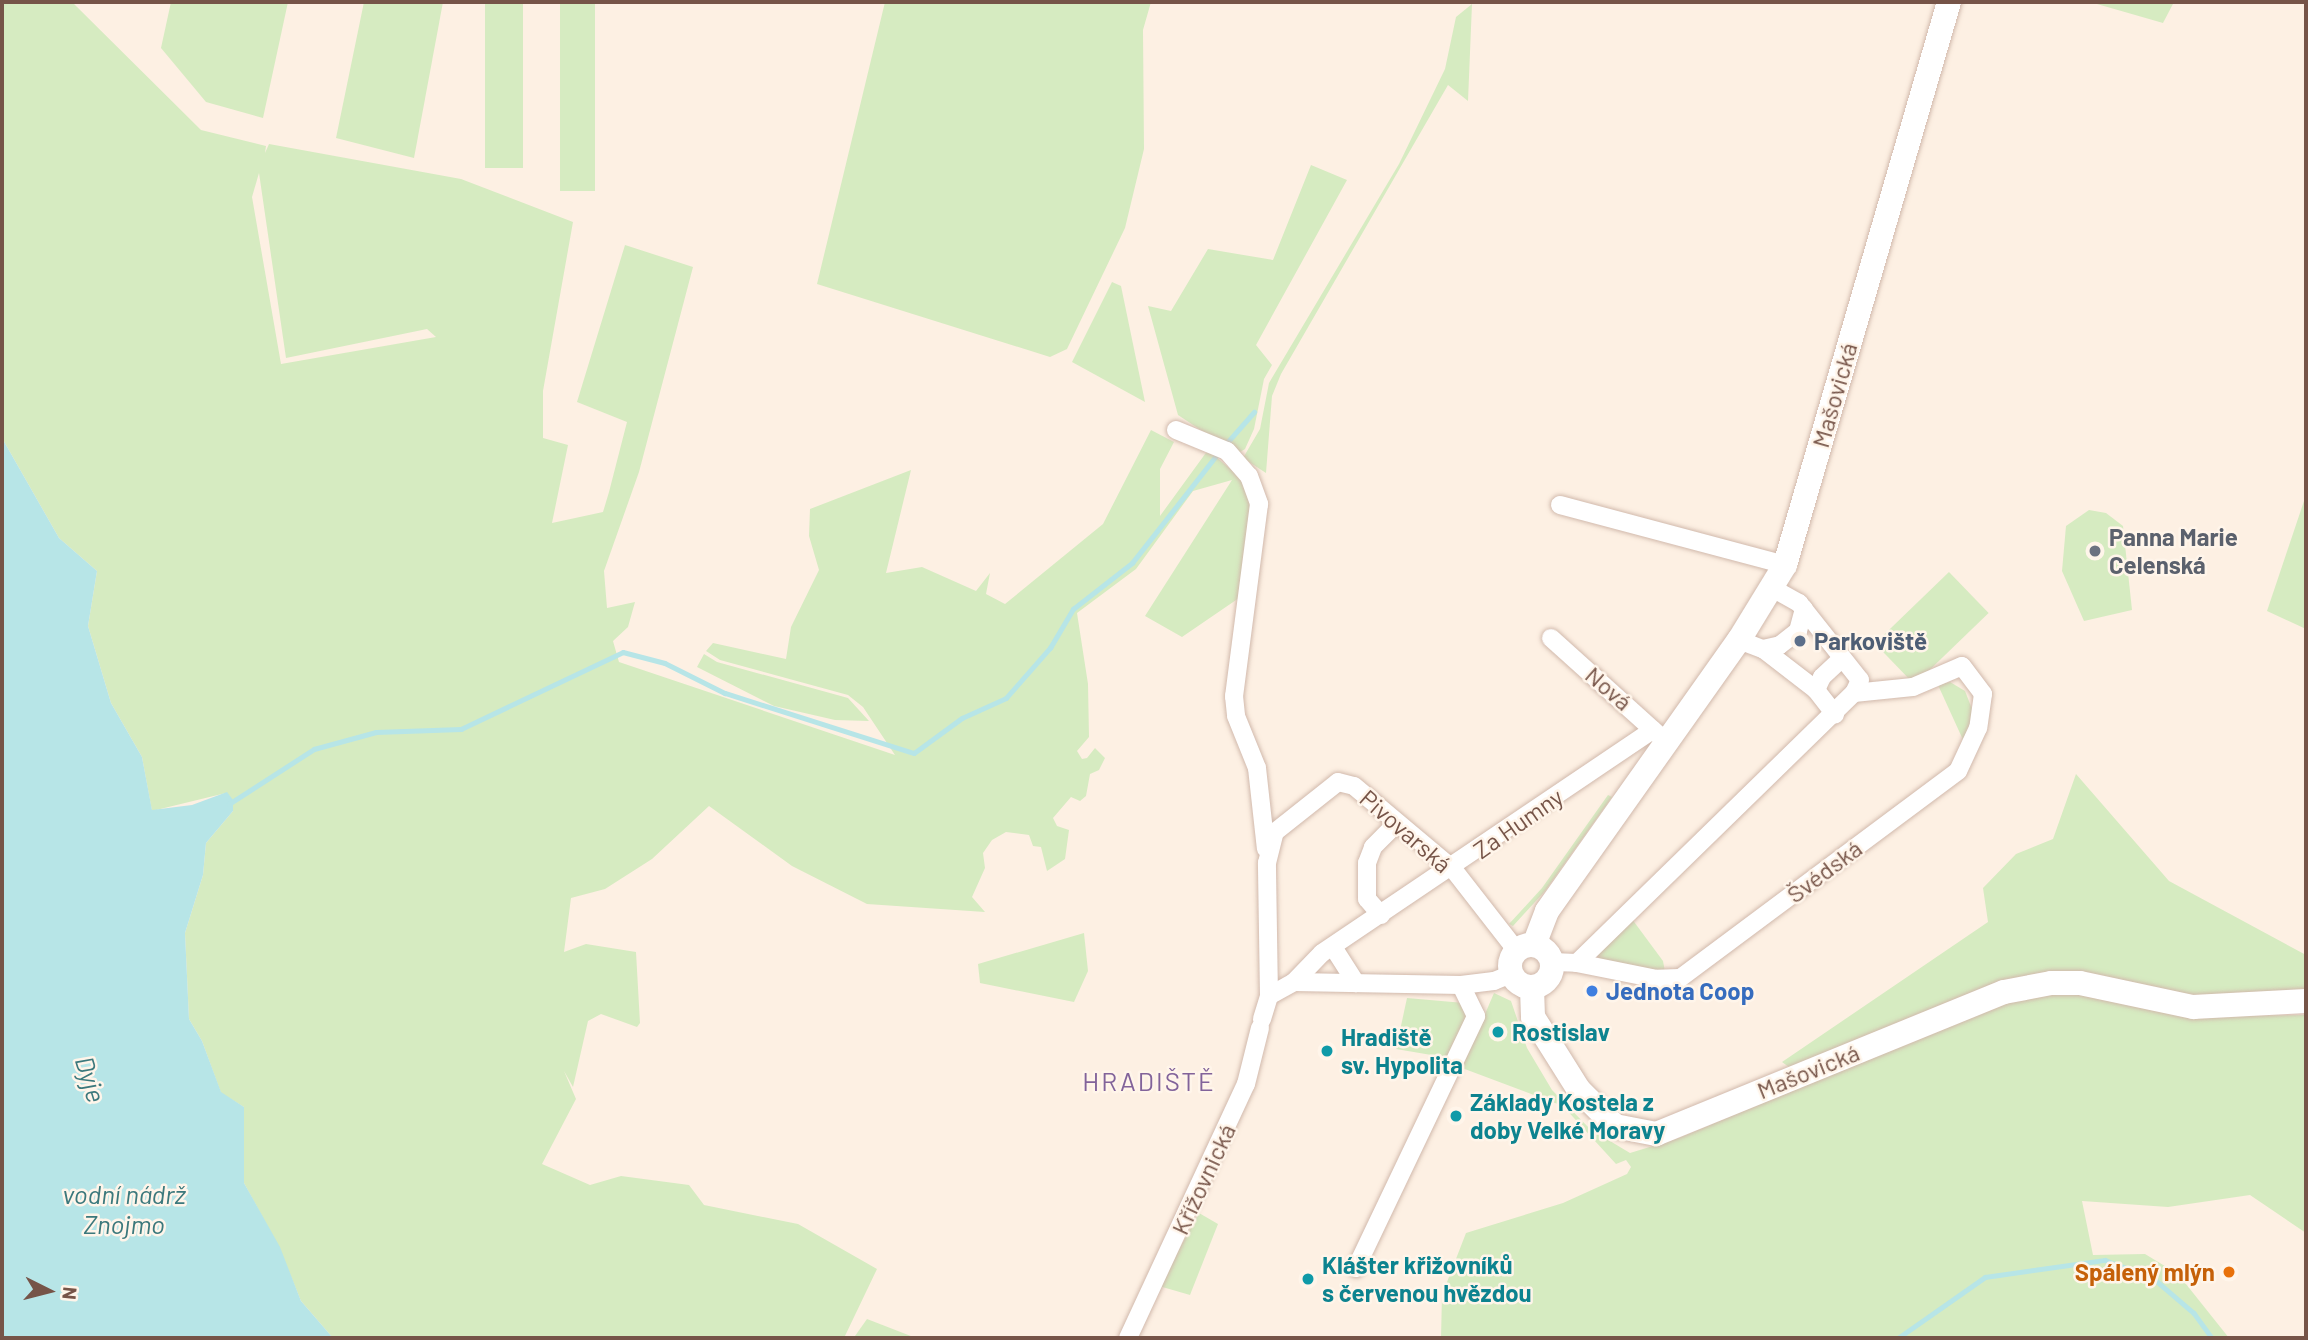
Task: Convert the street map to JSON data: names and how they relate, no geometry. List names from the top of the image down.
{
  "streets": {
    "street": [
      "Mašovická",
      "Nová",
      "Za Humny",
      "Pivovarská",
      "Švédská",
      "Křížovnická"
    ]
  },
  "crossings": [
    ["Mašovická", "Nová"],
    ["Mašovická", "Za Humny"],
    ["Mašovická", "Pivovarská"],
    ["Nová", "Za Humny"],
    ["Za Humny", "Pivovarská"],
    ["Pivovarská", "Křížovnická"]
  ],
  "districts": ["HRADIŠTĚ"],
  "water": ["Dyje", "vodní nádrž Znojmo"],
  "places": [
    "Panna Marie Celenská",
    "Parkoviště",
    "Jednota Coop",
    "Rostislav",
    "Hradiště sv. Hypolita",
    "Základy Kostela z doby Velké Moravy",
    "Spálený mlýn",
    "Klášter křižovníků s červenou hvězdou"
  ],
  "north": "right"
}
